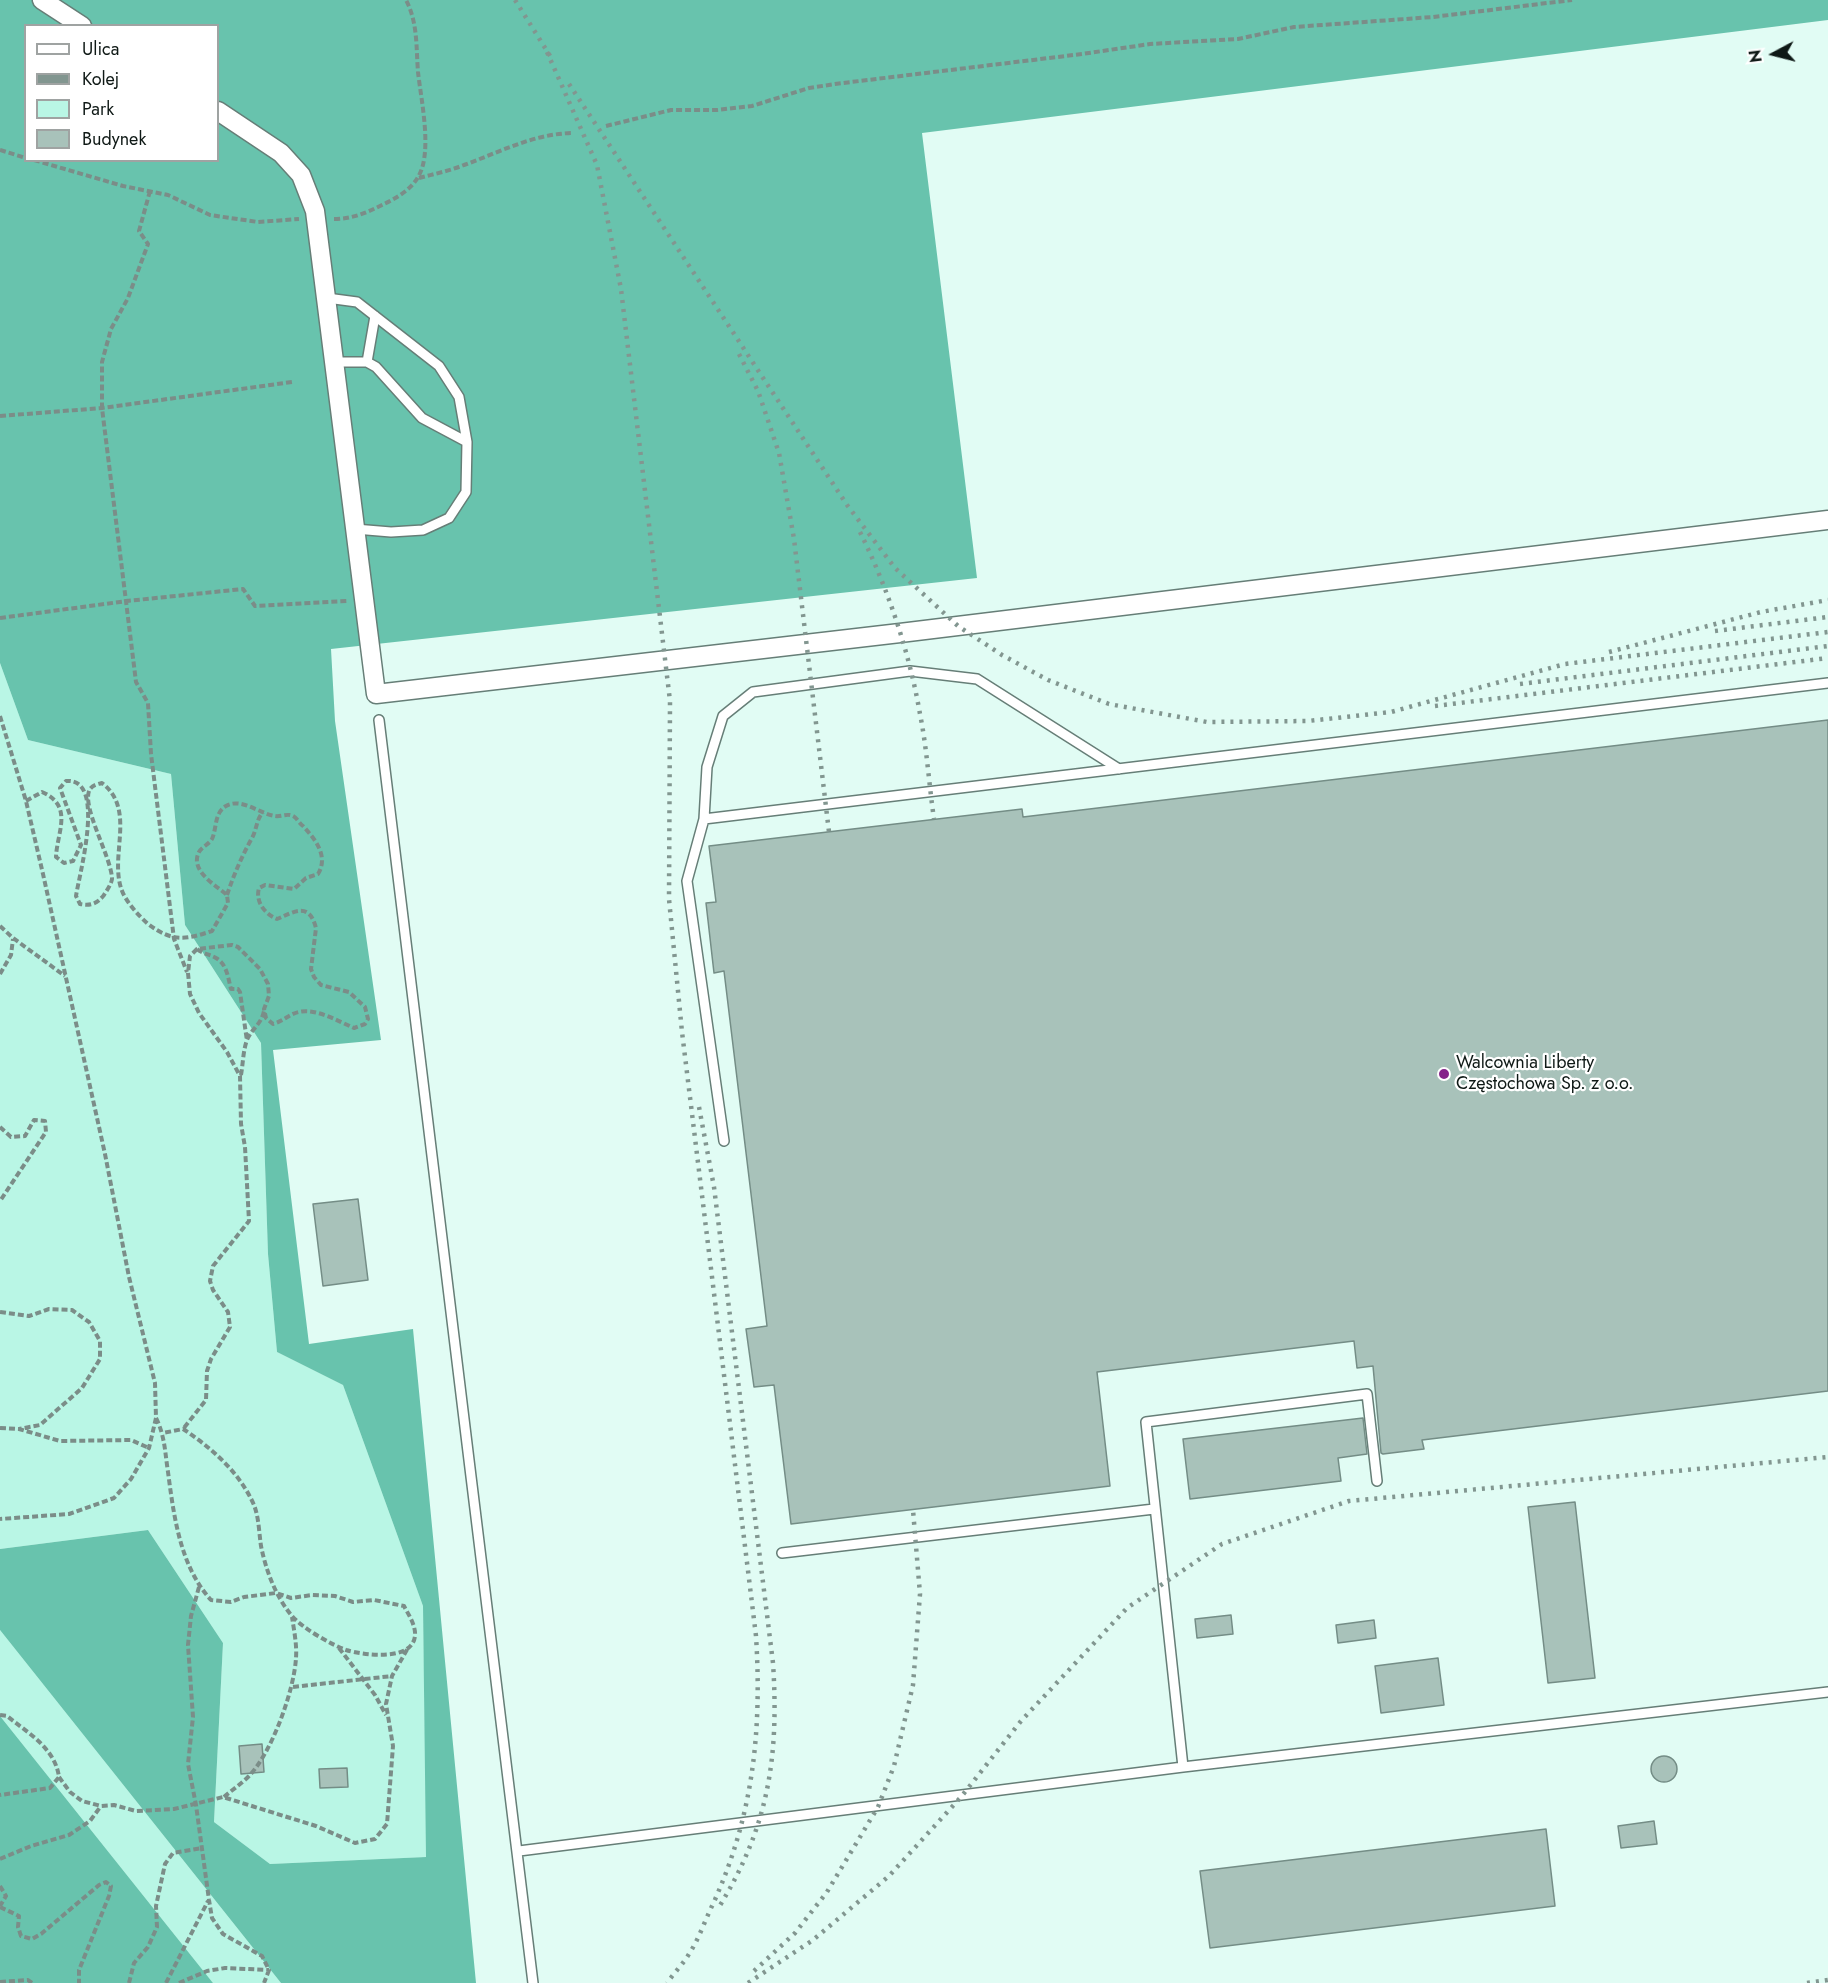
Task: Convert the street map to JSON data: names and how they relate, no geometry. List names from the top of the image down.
{
  "places": ["Walcownia Liberty Częstochowa Sp. z o.o."],
  "legend": [
    "Ulica",
    "Kolej",
    "Park",
    "Budynek"
  ],
  "north": "left"
}
